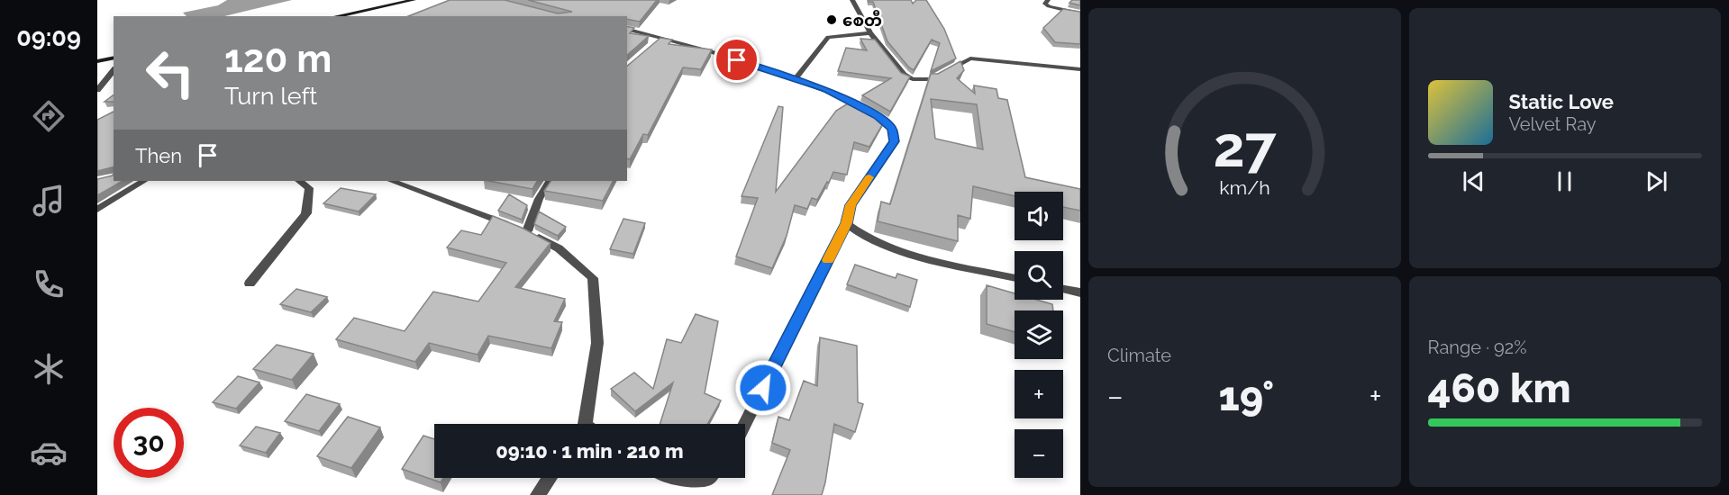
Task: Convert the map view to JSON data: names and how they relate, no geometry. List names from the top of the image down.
{
  "places": ["စေတီ"],
  "page": {
    "tabs": "09:09",
    "turn": ["120 m", "Turn left"],
    "song": ["Static Love", "Velvet Ray"],
    "then": "Then",
    "map_buttons": ["+", "−"],
    "tile": [
      "Climate",
      ["Range · 92%", "460 km"]
    ],
    "heat": ["−", "19°", "+"],
    "limit": "30",
    "trip": "09:10 · 1 min · 210 m",
    "gauge": ["27", "km/h"]
  }
}
